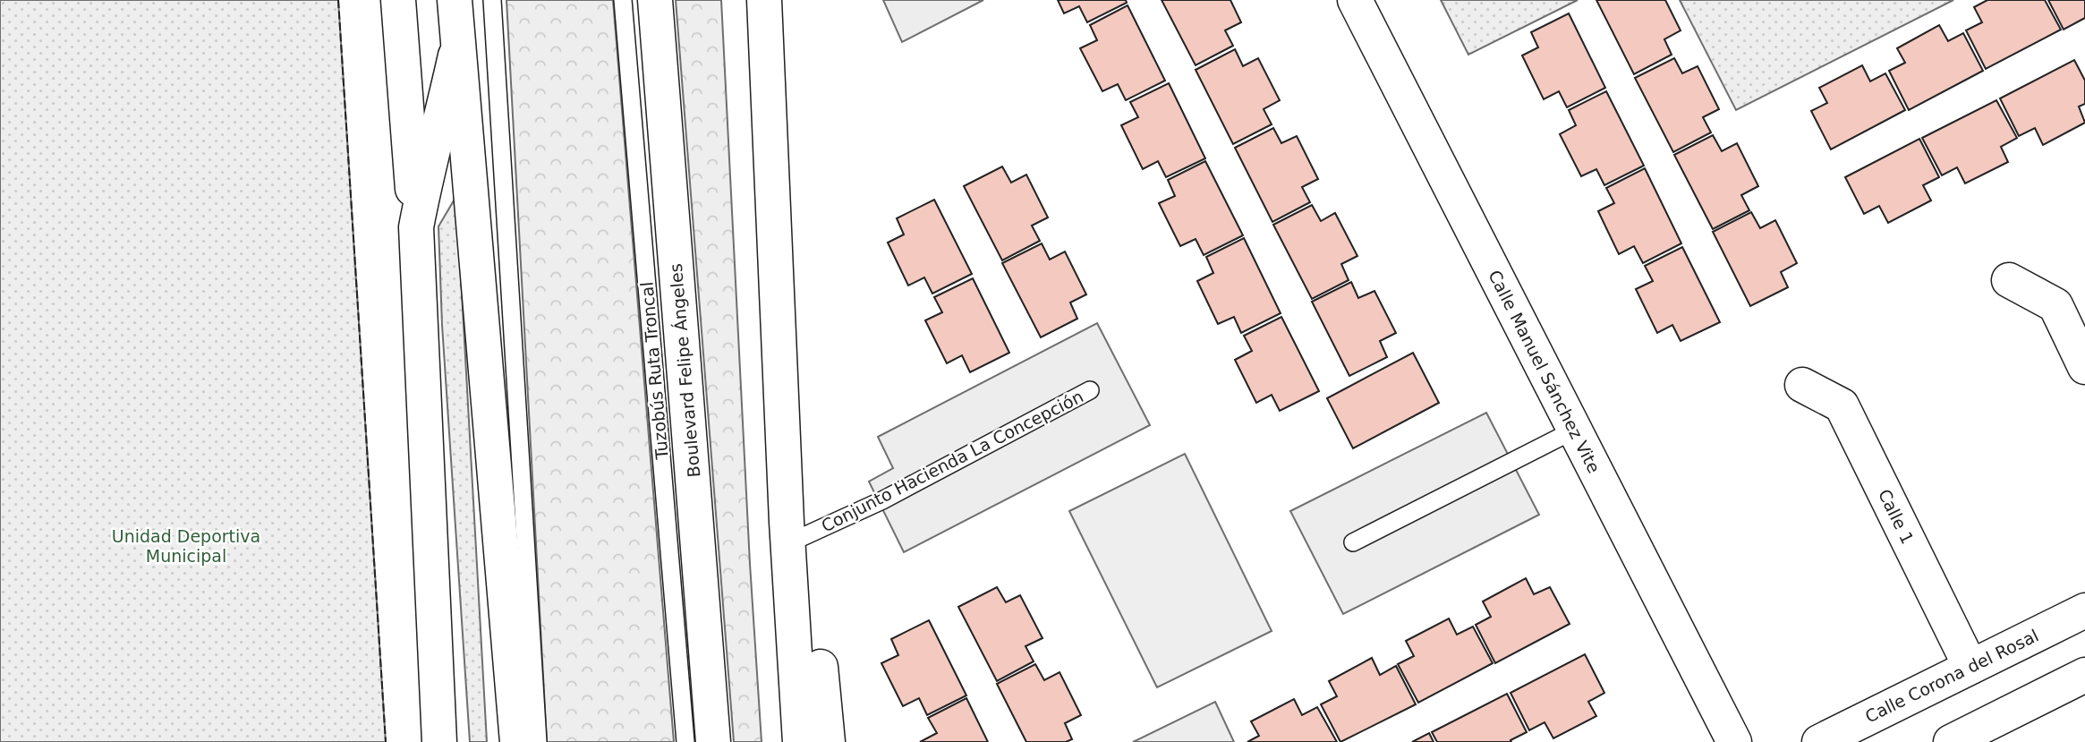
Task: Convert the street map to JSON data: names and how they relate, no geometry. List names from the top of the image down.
{
  "streets": {
    "main road": [
      "Boulevard Felipe Ángeles",
      "Calle Manuel Sánchez Vite",
      "Calle 1",
      "Calle Corona del Rosal"
    ],
    "lane": ["Tuzobús Ruta Troncal", "Conjunto Hacienda La Concepción"]
  },
  "crossings": [
    ["Calle 1", "Calle Corona del Rosal"]
  ],
  "parks": ["Unidad Deportiva Municipal"]
}
